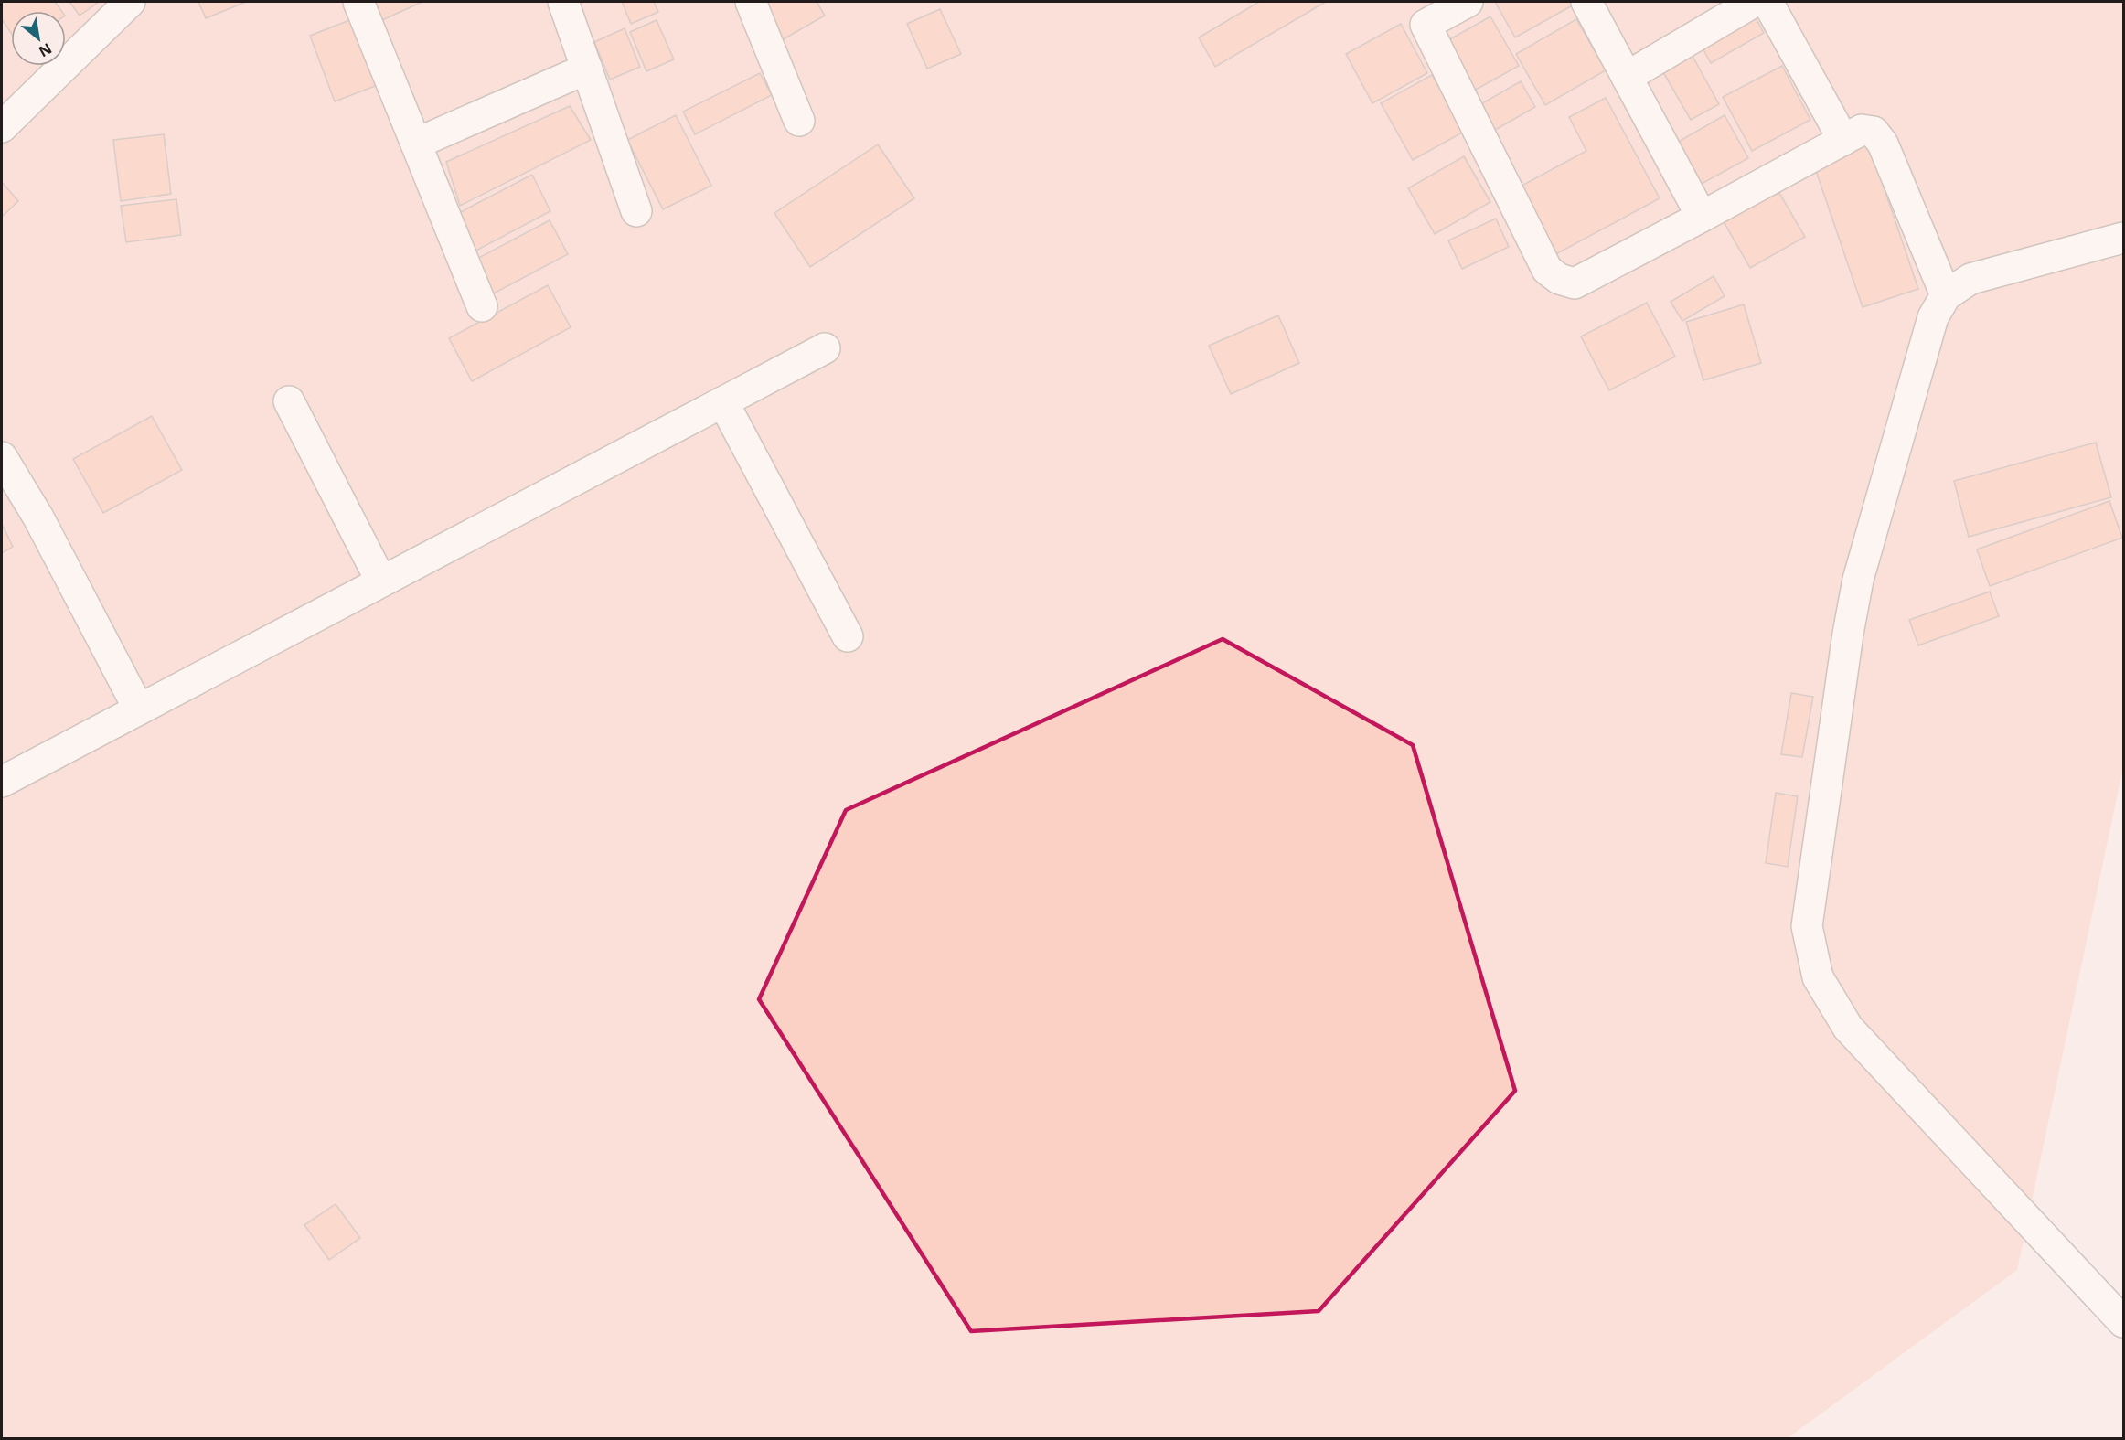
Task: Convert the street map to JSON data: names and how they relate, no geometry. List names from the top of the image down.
{
  "north": "bottom right"
}
